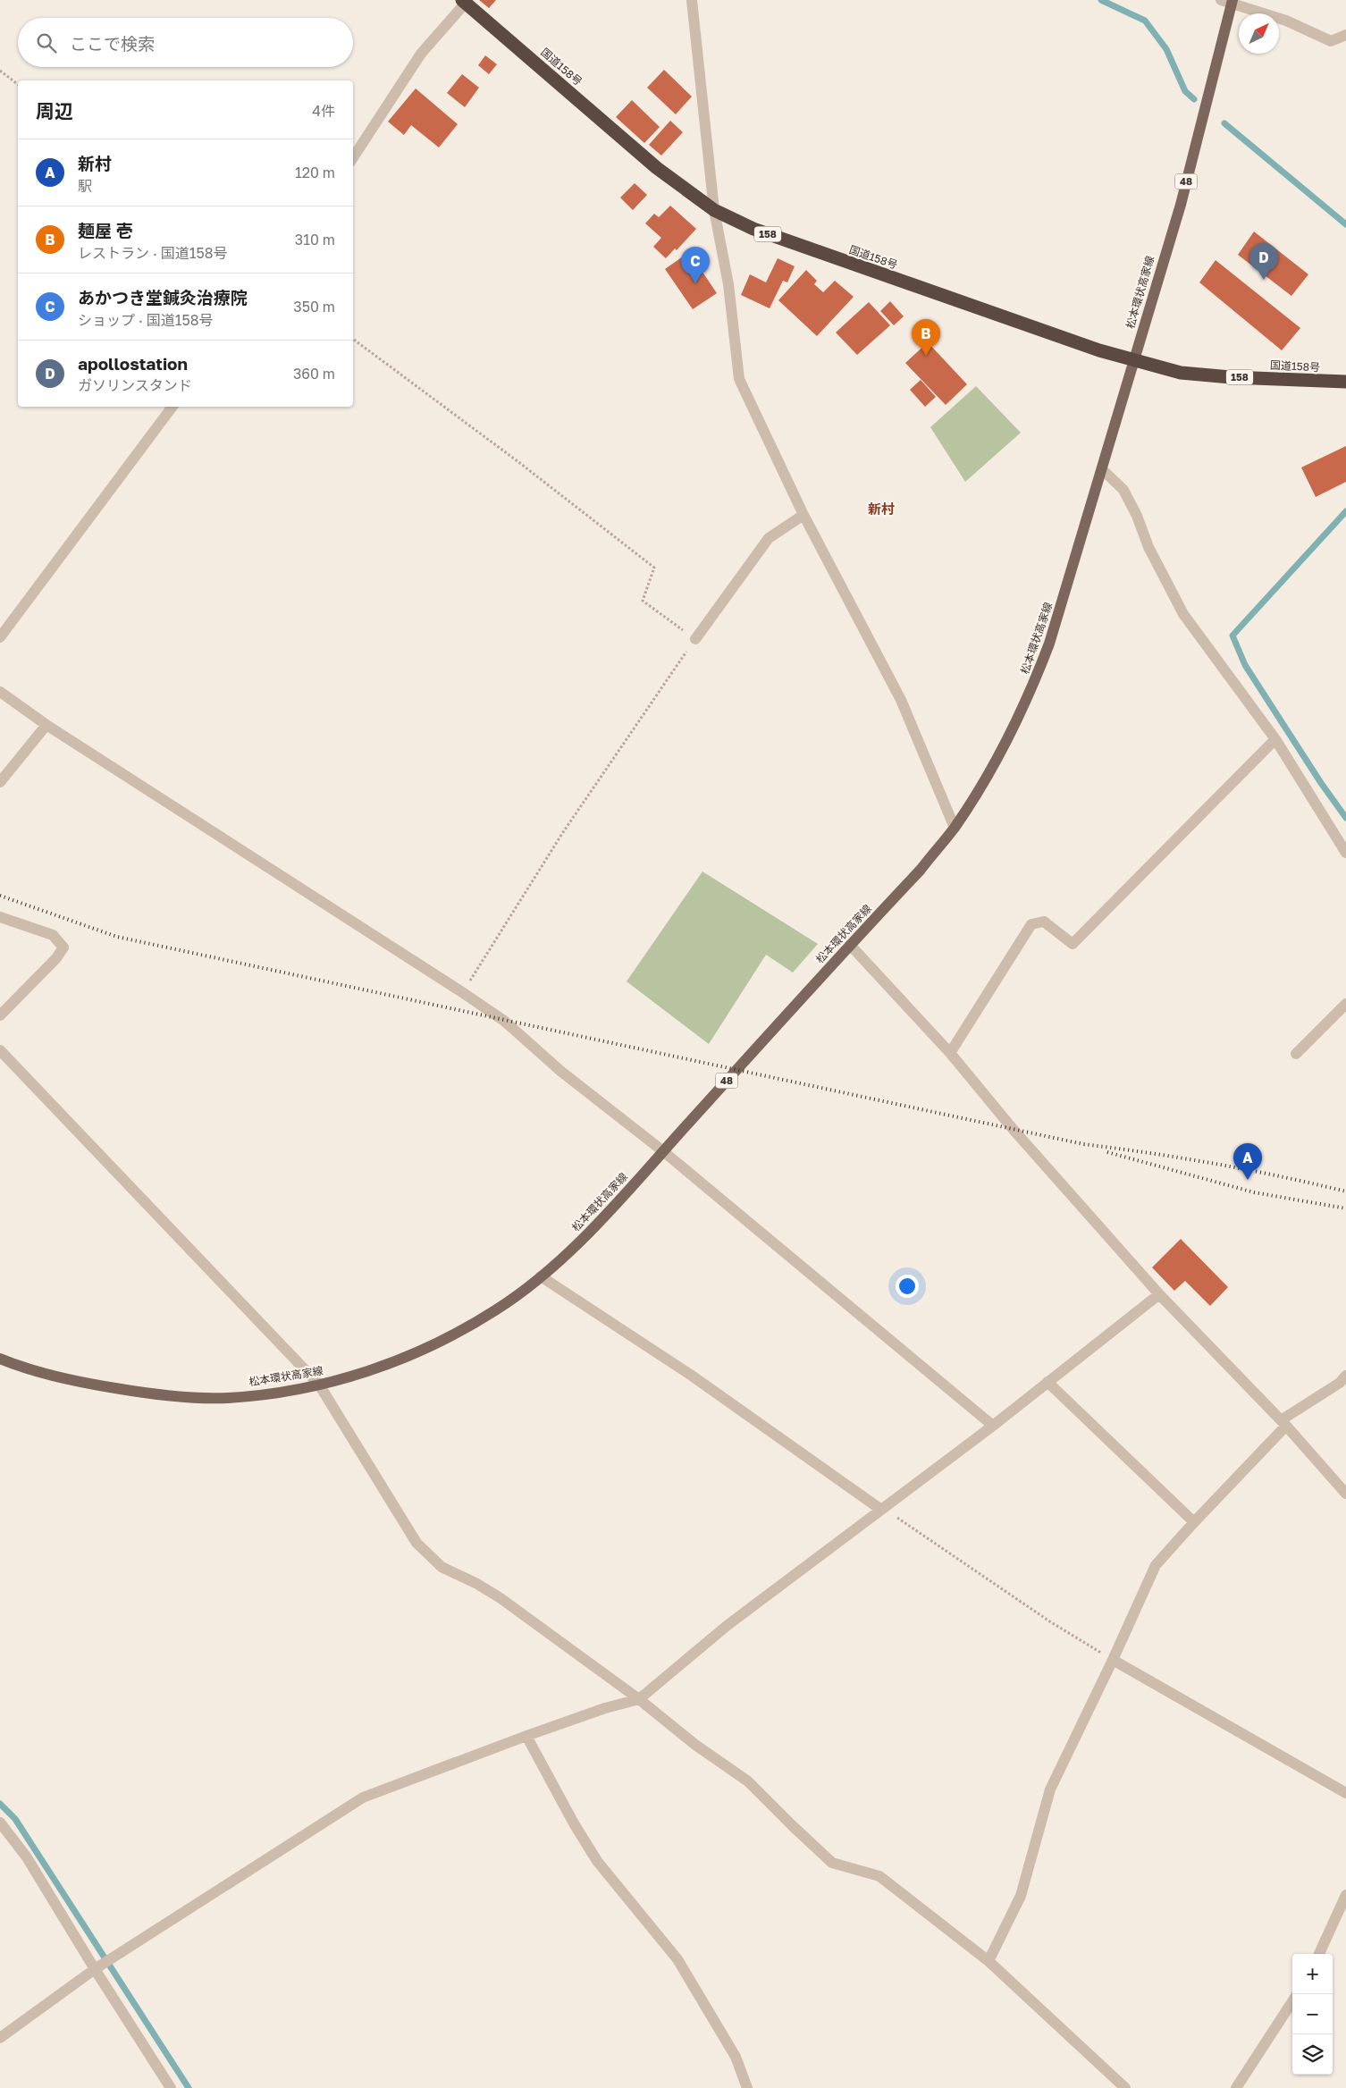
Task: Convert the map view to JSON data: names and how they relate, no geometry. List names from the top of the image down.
{
  "streets": {
    "highway": ["国道158号", "158"],
    "main road": ["48", "松本環状高家線"]
  },
  "crossings": [
    ["国道158号", "松本環状高家線"]
  ],
  "districts": ["新村"],
  "north": "top right",
  "page": {
    "search": "ここで検索",
    "heading": ["周辺", "4件"],
    "list": [
      {
        "mark": "A",
        "name": "新村",
        "note": "駅",
        "value": "120 m"
      },
      {
        "mark": "B",
        "name": "麺屋 壱",
        "note": "レストラン · 国道158号",
        "value": "310 m"
      },
      {
        "mark": "C",
        "name": "あかつき堂鍼灸治療院",
        "note": "ショップ · 国道158号",
        "value": "350 m"
      },
      {
        "mark": "D",
        "name": "apollostation",
        "note": "ガソリンスタンド",
        "value": "360 m"
      }
    ],
    "pins": [
      "D",
      "C",
      "B",
      "A"
    ],
    "map_buttons": ["+", "−"]
  }
}
